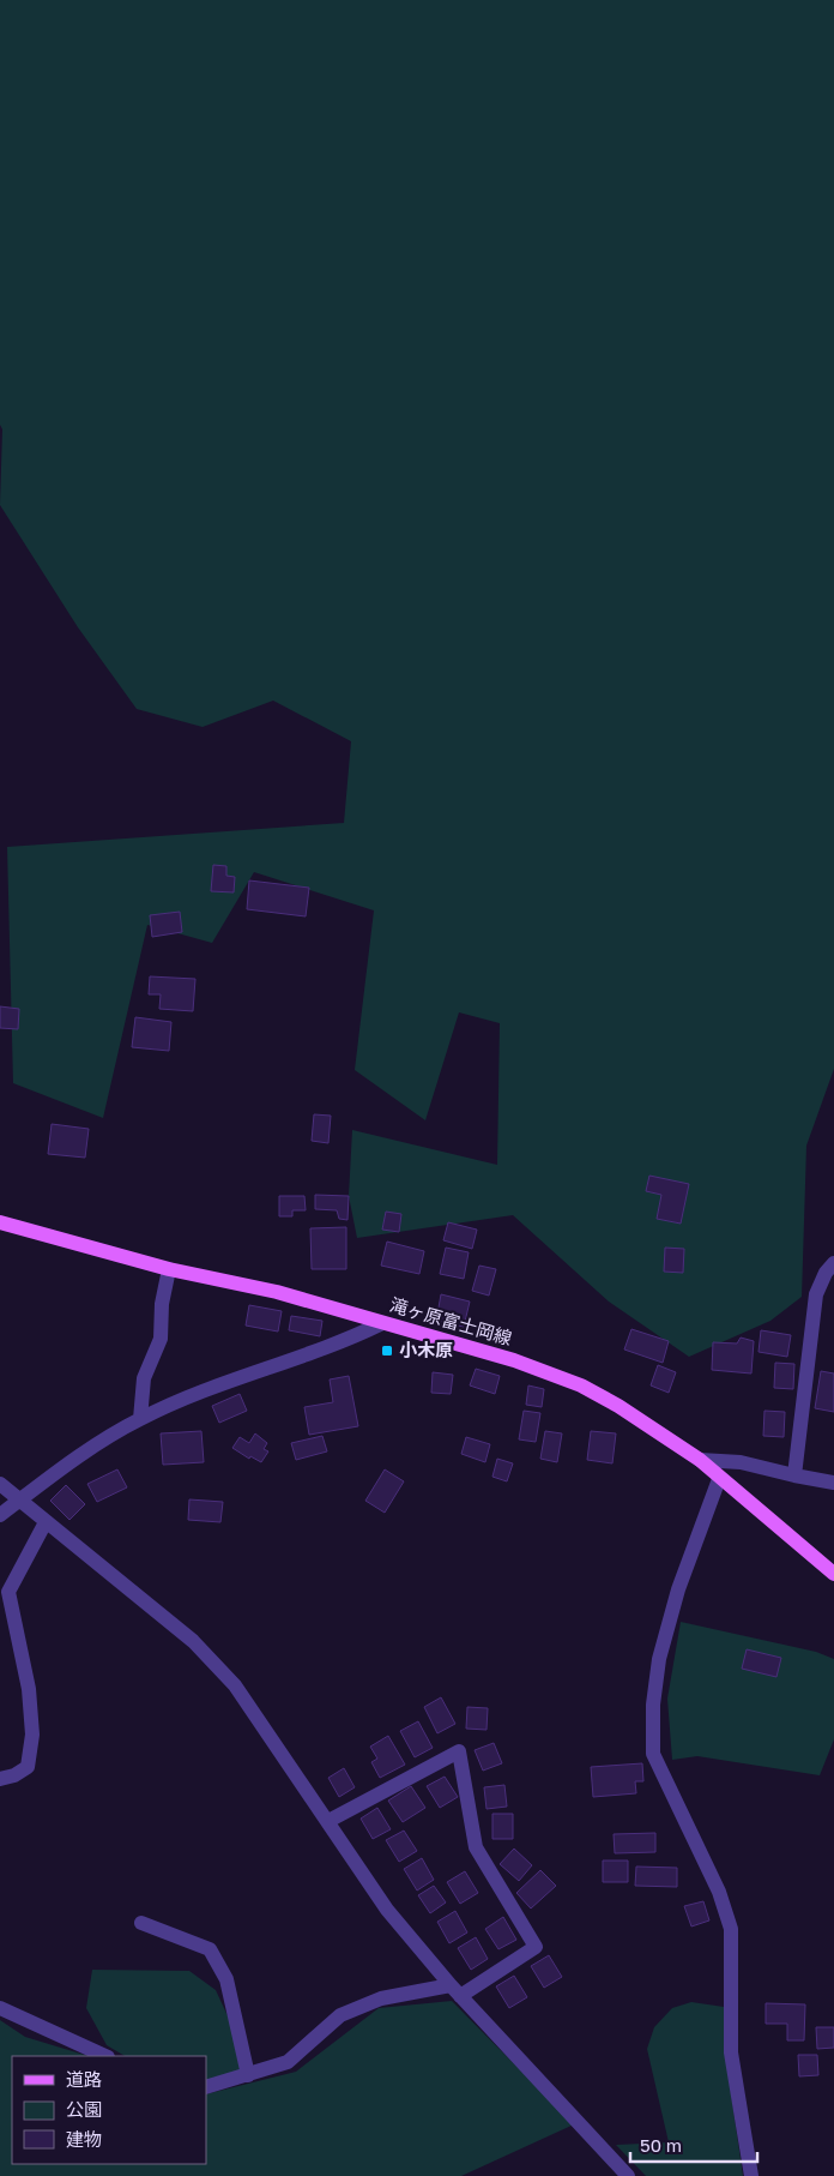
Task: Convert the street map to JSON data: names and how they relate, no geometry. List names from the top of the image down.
{
  "streets": {
    "main road": ["滝ヶ原富士岡線"]
  },
  "places": {
    "transit": ["小木原"]
  },
  "legend": ["道路", "公園", "建物"],
  "scale_bar": "50 m"
}
